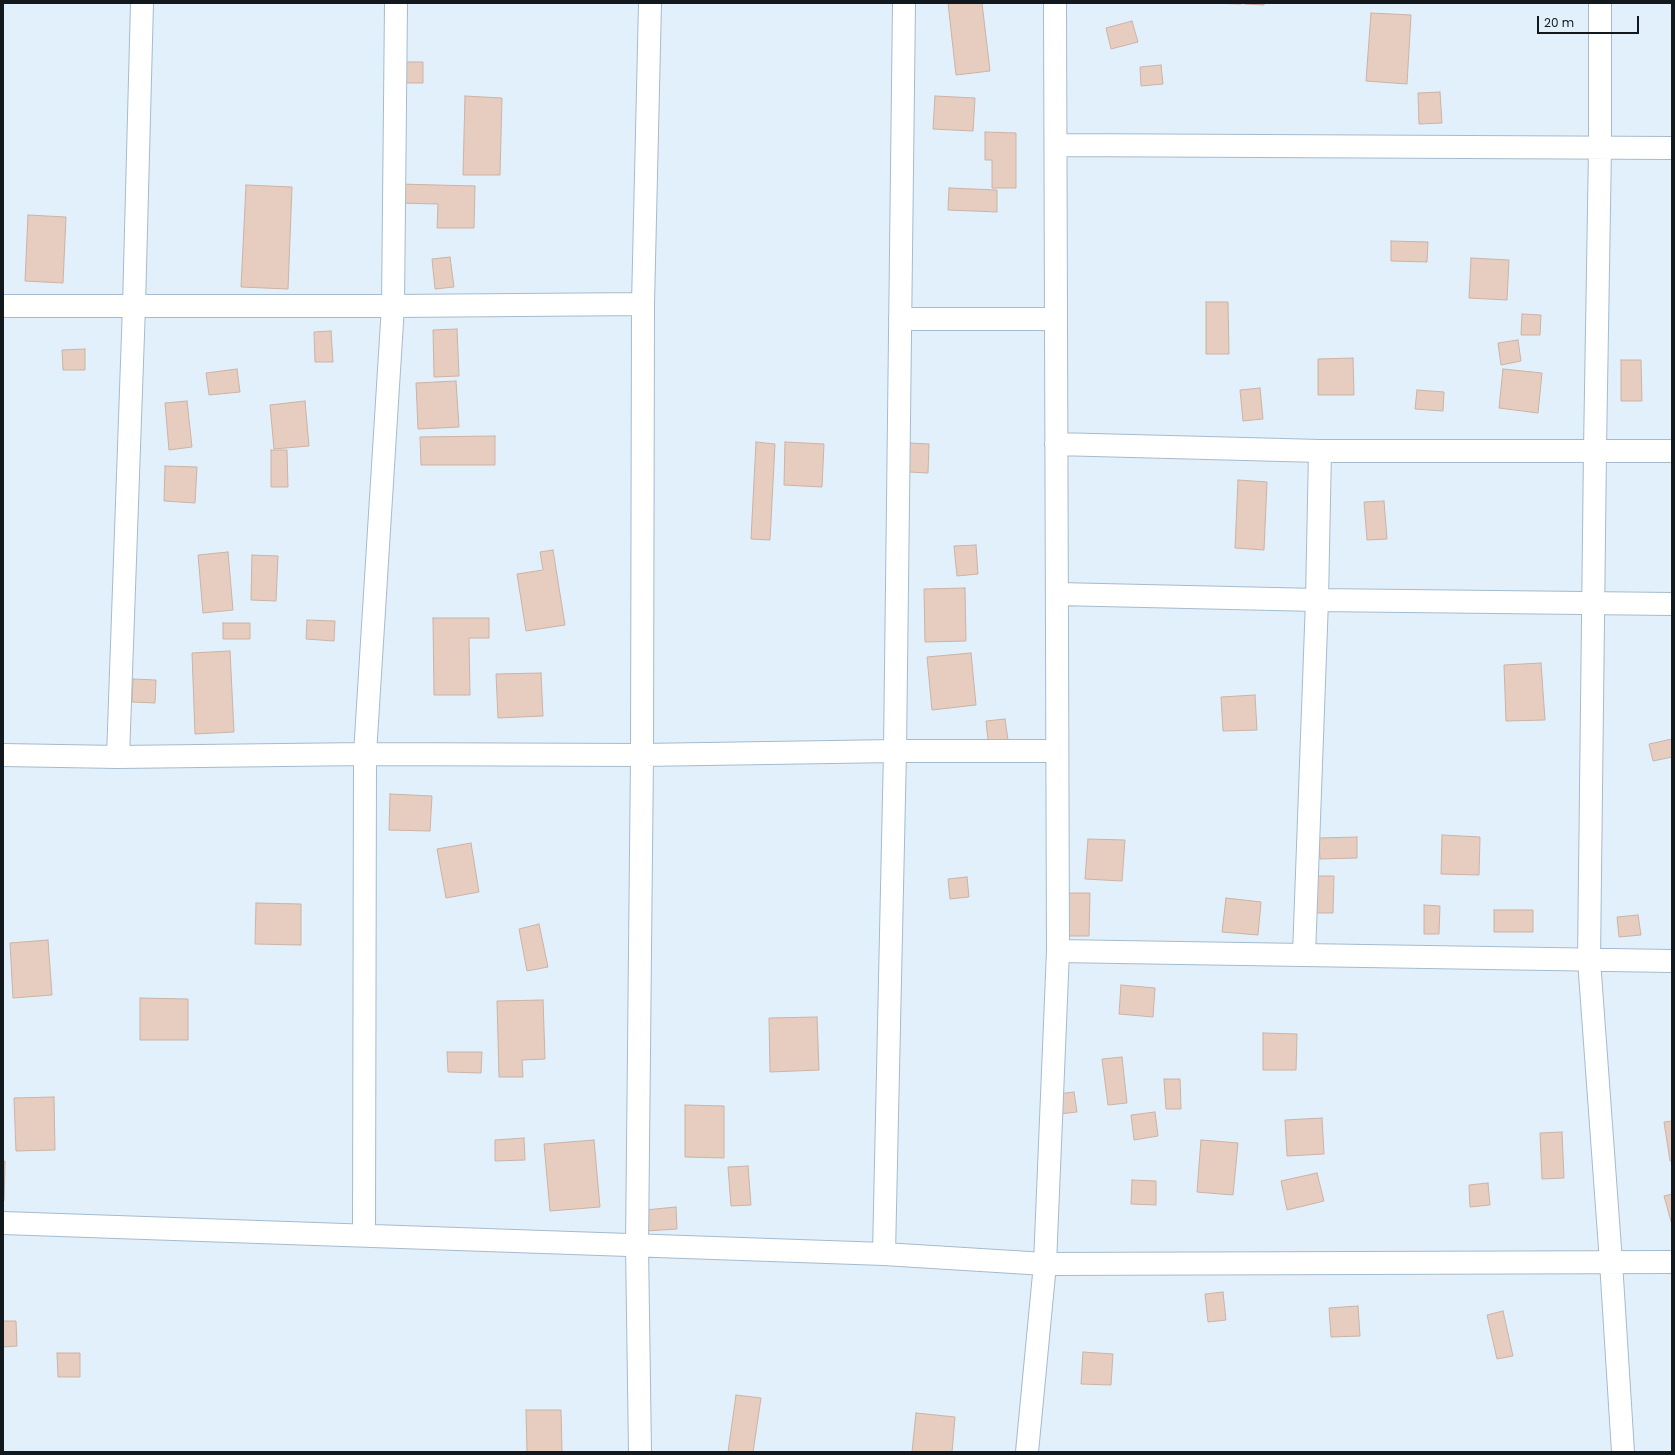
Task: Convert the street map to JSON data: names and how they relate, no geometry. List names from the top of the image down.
{
  "scale_bar": "20 m"
}
